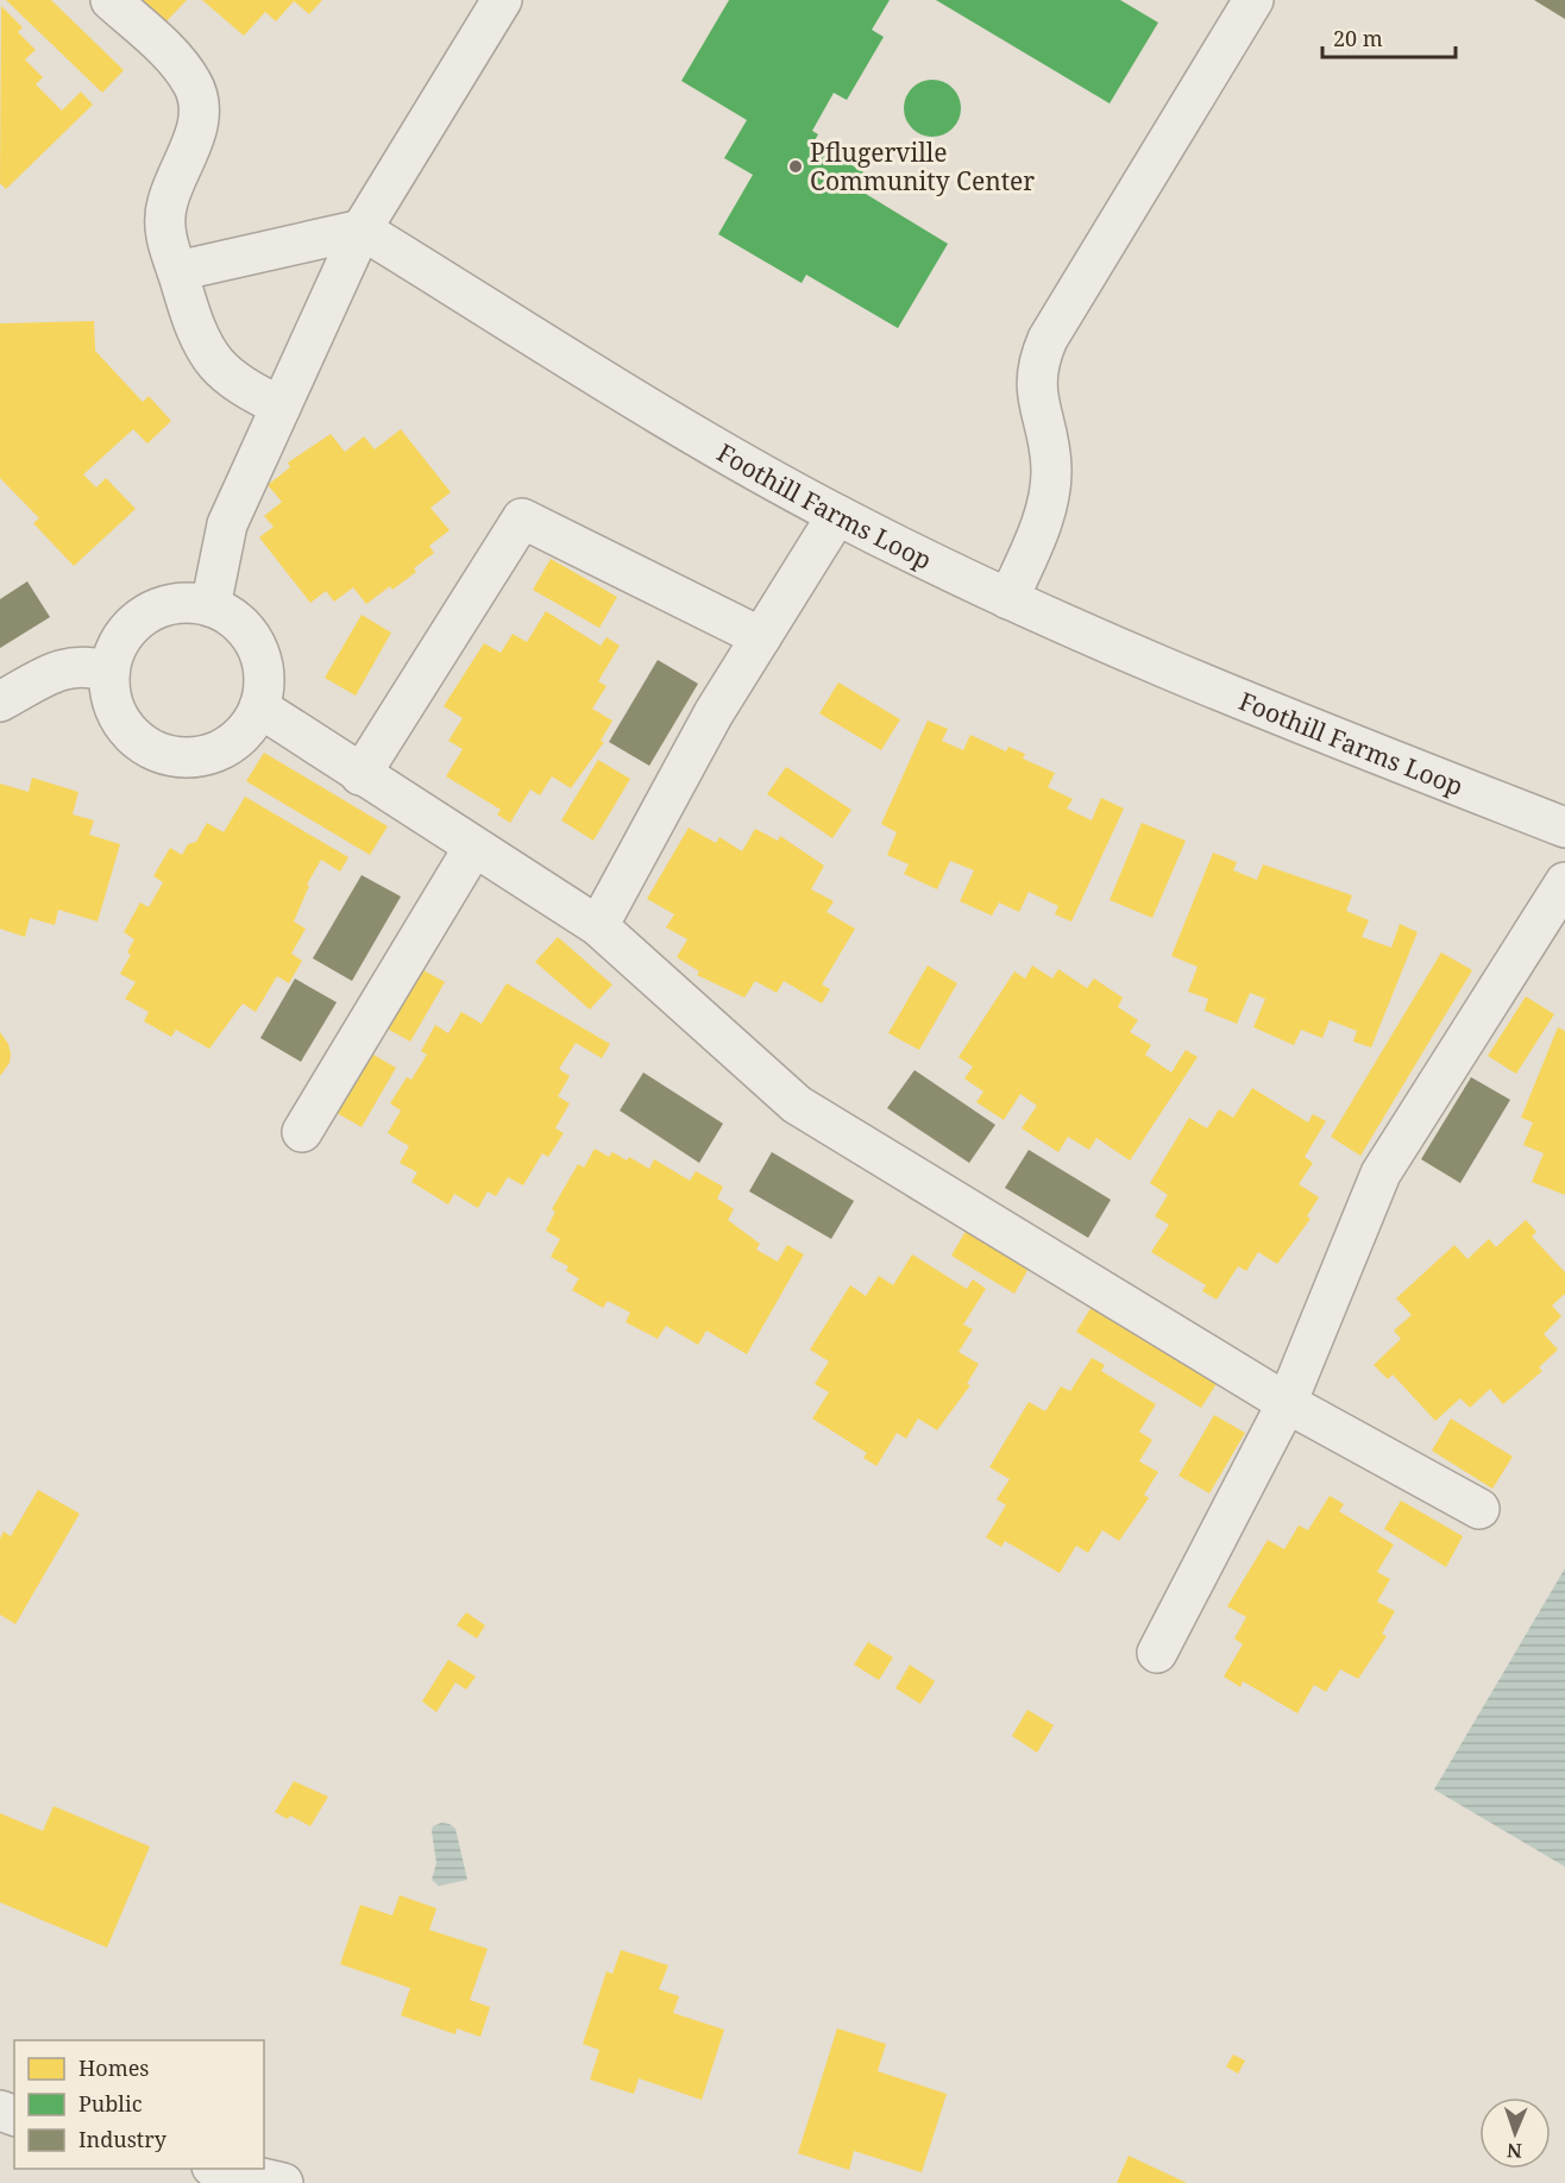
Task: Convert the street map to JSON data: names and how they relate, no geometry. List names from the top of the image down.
{
  "streets": {
    "street": ["Foothill Farms Loop"]
  },
  "places": ["Pflugerville Community Center"],
  "legend": ["Homes", "Public", "Industry"],
  "scale_bar": "20 m",
  "north": "bottom"
}
